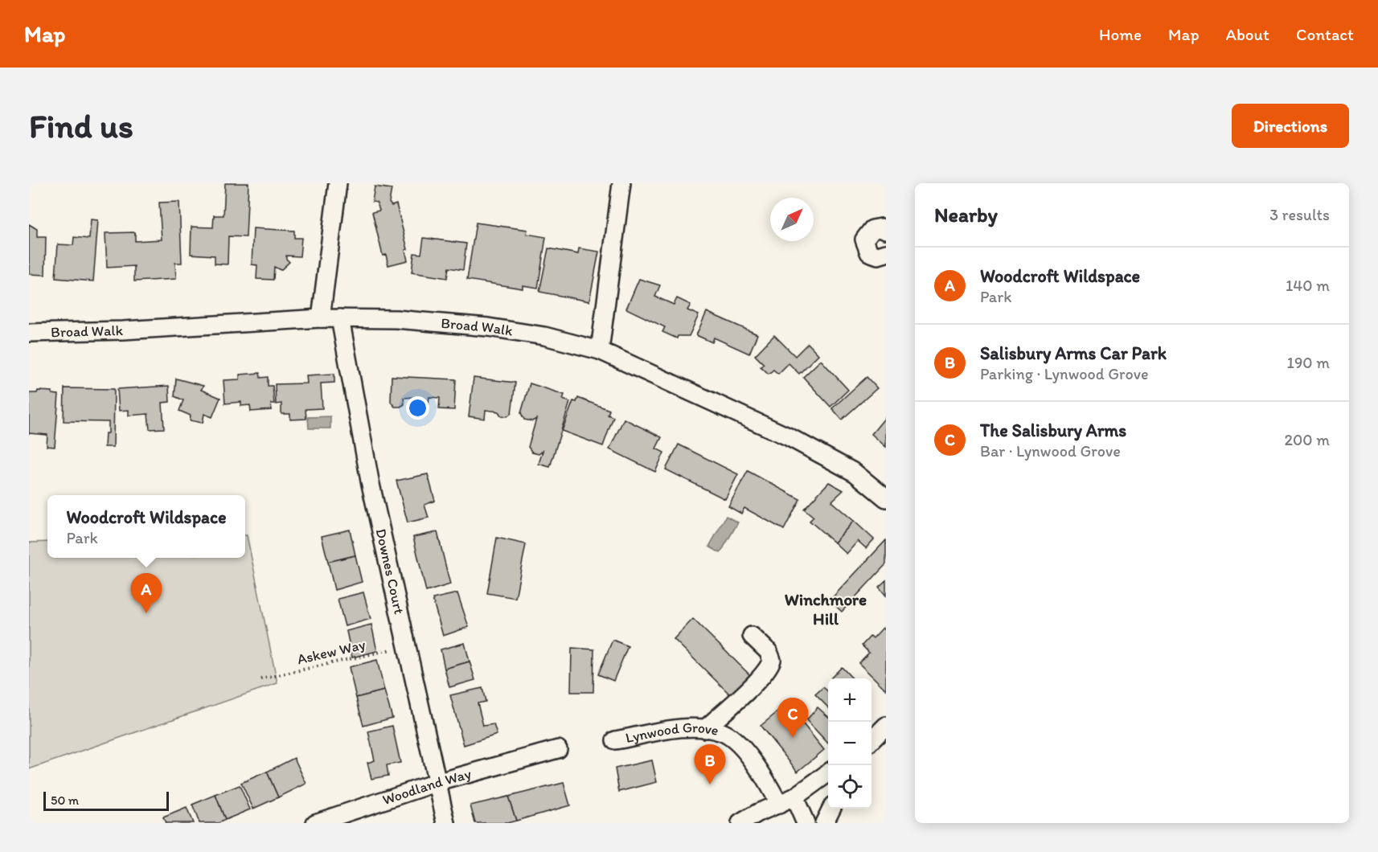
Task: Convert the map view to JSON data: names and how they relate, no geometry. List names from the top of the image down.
{
  "streets": {
    "street": [
      "Broad Walk",
      "Downes Court",
      "Lynwood Grove",
      "Woodland Way"
    ],
    "path": ["Askew Way"]
  },
  "crossings": [
    ["Broad Walk", "Downes Court"],
    ["Downes Court", "Askew Way"],
    ["Downes Court", "Woodland Way"]
  ],
  "districts": ["Winchmore Hill"],
  "scale_bar": "50 m",
  "north": "top right",
  "page": {
    "header": "Map",
    "nav": [
      "Home",
      "Map",
      "About",
      "Contact"
    ],
    "buttons": "Directions",
    "title": "Find us",
    "heading": ["Nearby", "3 results"],
    "list": [
      {
        "mark": "A",
        "name": "Woodcroft Wildspace",
        "note": "Park",
        "value": "140 m"
      },
      {
        "mark": "B",
        "name": "Salisbury Arms Car Park",
        "note": "Parking · Lynwood Grove",
        "value": "190 m"
      },
      {
        "mark": "C",
        "name": "The Salisbury Arms",
        "note": "Bar · Lynwood Grove",
        "value": "200 m"
      }
    ],
    "popup": ["Woodcroft Wildspace", "Park"],
    "pins": ["A", "C", "B"],
    "map_buttons": ["+", "−"],
    "scale": "50 m"
  }
}
